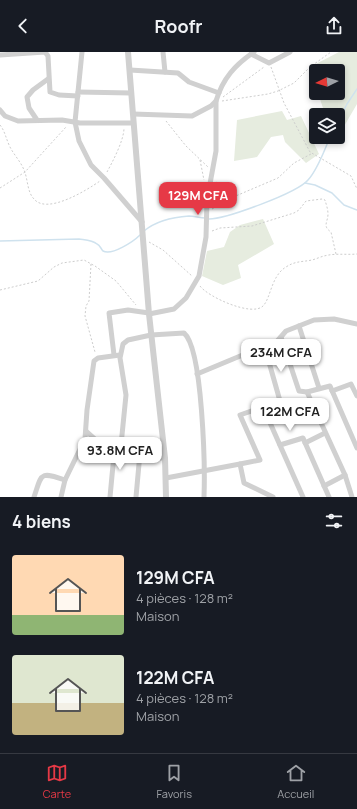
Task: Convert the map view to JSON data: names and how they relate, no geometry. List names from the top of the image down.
{
  "north": "left",
  "page": {
    "header": "Roofr",
    "price": [
      "129M CFA",
      "234M CFA",
      "122M CFA",
      "93.8M CFA"
    ],
    "heading": "4 biens",
    "list": [
      {
        "name": "129M CFA",
        "note": "4 pièces · 128 m² · Maison"
      },
      {
        "name": "122M CFA",
        "note": "4 pièces · 128 m² · Maison"
      }
    ],
    "tabs": ["Carte", "Favoris", "Accueil"]
  }
}
